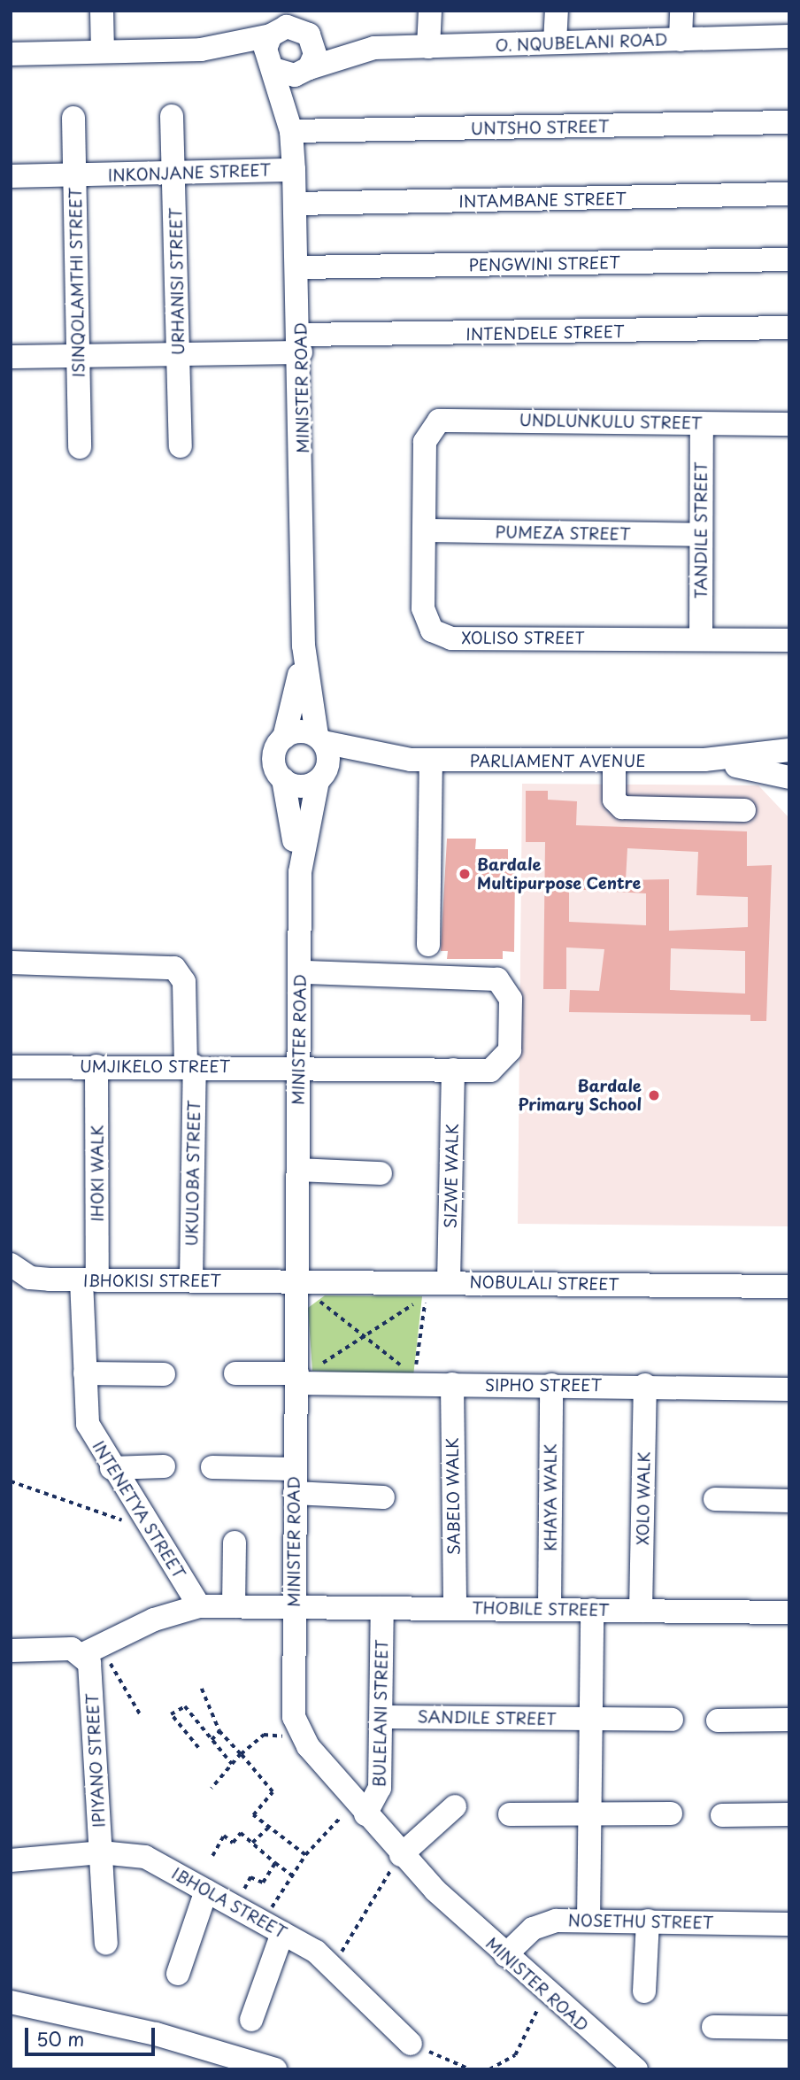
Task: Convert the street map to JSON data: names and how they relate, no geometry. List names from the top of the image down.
{
  "streets": {
    "street": [
      "O. NQUBELANI ROAD",
      "UNTSHO STREET",
      "INKONJANE STREET",
      "INTAMBANE STREET",
      "PENGWINI STREET",
      "URHANISI STREET",
      "ISINQOLAMTHI STREET",
      "INTENDELE STREET",
      "MINISTER ROAD",
      "UNDLUNKULU STREET",
      "TANDILE STREET",
      "PUMEZA STREET",
      "XOLISO STREET",
      "PARLIAMENT AVENUE",
      "UMJIKELO STREET",
      "IHOKI WALK",
      "UKULOBA STREET",
      "SIZWE WALK",
      "IBHOKISI STREET",
      "NOBULALI STREET",
      "SIPHO STREET",
      "SABELO WALK",
      "KHAYA WALK",
      "XOLO WALK",
      "INTENETYA STREET",
      "THOBILE STREET",
      "BULELANI STREET",
      "SANDILE STREET",
      "IPIYANO STREET",
      "IBHOLA STREET",
      "NOSETHU STREET"
    ]
  },
  "crossings": [
    ["O. NQUBELANI ROAD", "MINISTER ROAD"],
    ["UNTSHO STREET", "MINISTER ROAD"],
    ["INKONJANE STREET", "URHANISI STREET"],
    ["INKONJANE STREET", "ISINQOLAMTHI STREET"],
    ["INKONJANE STREET", "MINISTER ROAD"],
    ["INTAMBANE STREET", "MINISTER ROAD"],
    ["PENGWINI STREET", "MINISTER ROAD"],
    ["URHANISI STREET", "INTENDELE STREET"],
    ["ISINQOLAMTHI STREET", "INTENDELE STREET"],
    ["INTENDELE STREET", "MINISTER ROAD"],
    ["MINISTER ROAD", "PARLIAMENT AVENUE"],
    ["MINISTER ROAD", "UMJIKELO STREET"],
    ["MINISTER ROAD", "IBHOKISI STREET"],
    ["MINISTER ROAD", "NOBULALI STREET"],
    ["MINISTER ROAD", "SIPHO STREET"],
    ["MINISTER ROAD", "THOBILE STREET"],
    ["MINISTER ROAD", "BULELANI STREET"],
    ["MINISTER ROAD", "NOSETHU STREET"],
    ["UNDLUNKULU STREET", "TANDILE STREET"],
    ["UNDLUNKULU STREET", "XOLISO STREET"],
    ["TANDILE STREET", "PUMEZA STREET"],
    ["TANDILE STREET", "XOLISO STREET"],
    ["PUMEZA STREET", "XOLISO STREET"],
    ["UMJIKELO STREET", "IHOKI WALK"],
    ["UMJIKELO STREET", "UKULOBA STREET"],
    ["UMJIKELO STREET", "SIZWE WALK"],
    ["IHOKI WALK", "IBHOKISI STREET"],
    ["IHOKI WALK", "INTENETYA STREET"],
    ["UKULOBA STREET", "IBHOKISI STREET"],
    ["SIZWE WALK", "NOBULALI STREET"],
    ["IBHOKISI STREET", "NOBULALI STREET"],
    ["IBHOKISI STREET", "INTENETYA STREET"],
    ["SIPHO STREET", "SABELO WALK"],
    ["SIPHO STREET", "KHAYA WALK"],
    ["SIPHO STREET", "XOLO WALK"],
    ["SABELO WALK", "THOBILE STREET"],
    ["KHAYA WALK", "THOBILE STREET"],
    ["XOLO WALK", "THOBILE STREET"],
    ["THOBILE STREET", "BULELANI STREET"],
    ["BULELANI STREET", "SANDILE STREET"],
    ["IPIYANO STREET", "IBHOLA STREET"]
  ],
  "places": ["Bardale Multipurpose Centre", "Bardale Primary School"],
  "scale_bar": "50 m"
}
